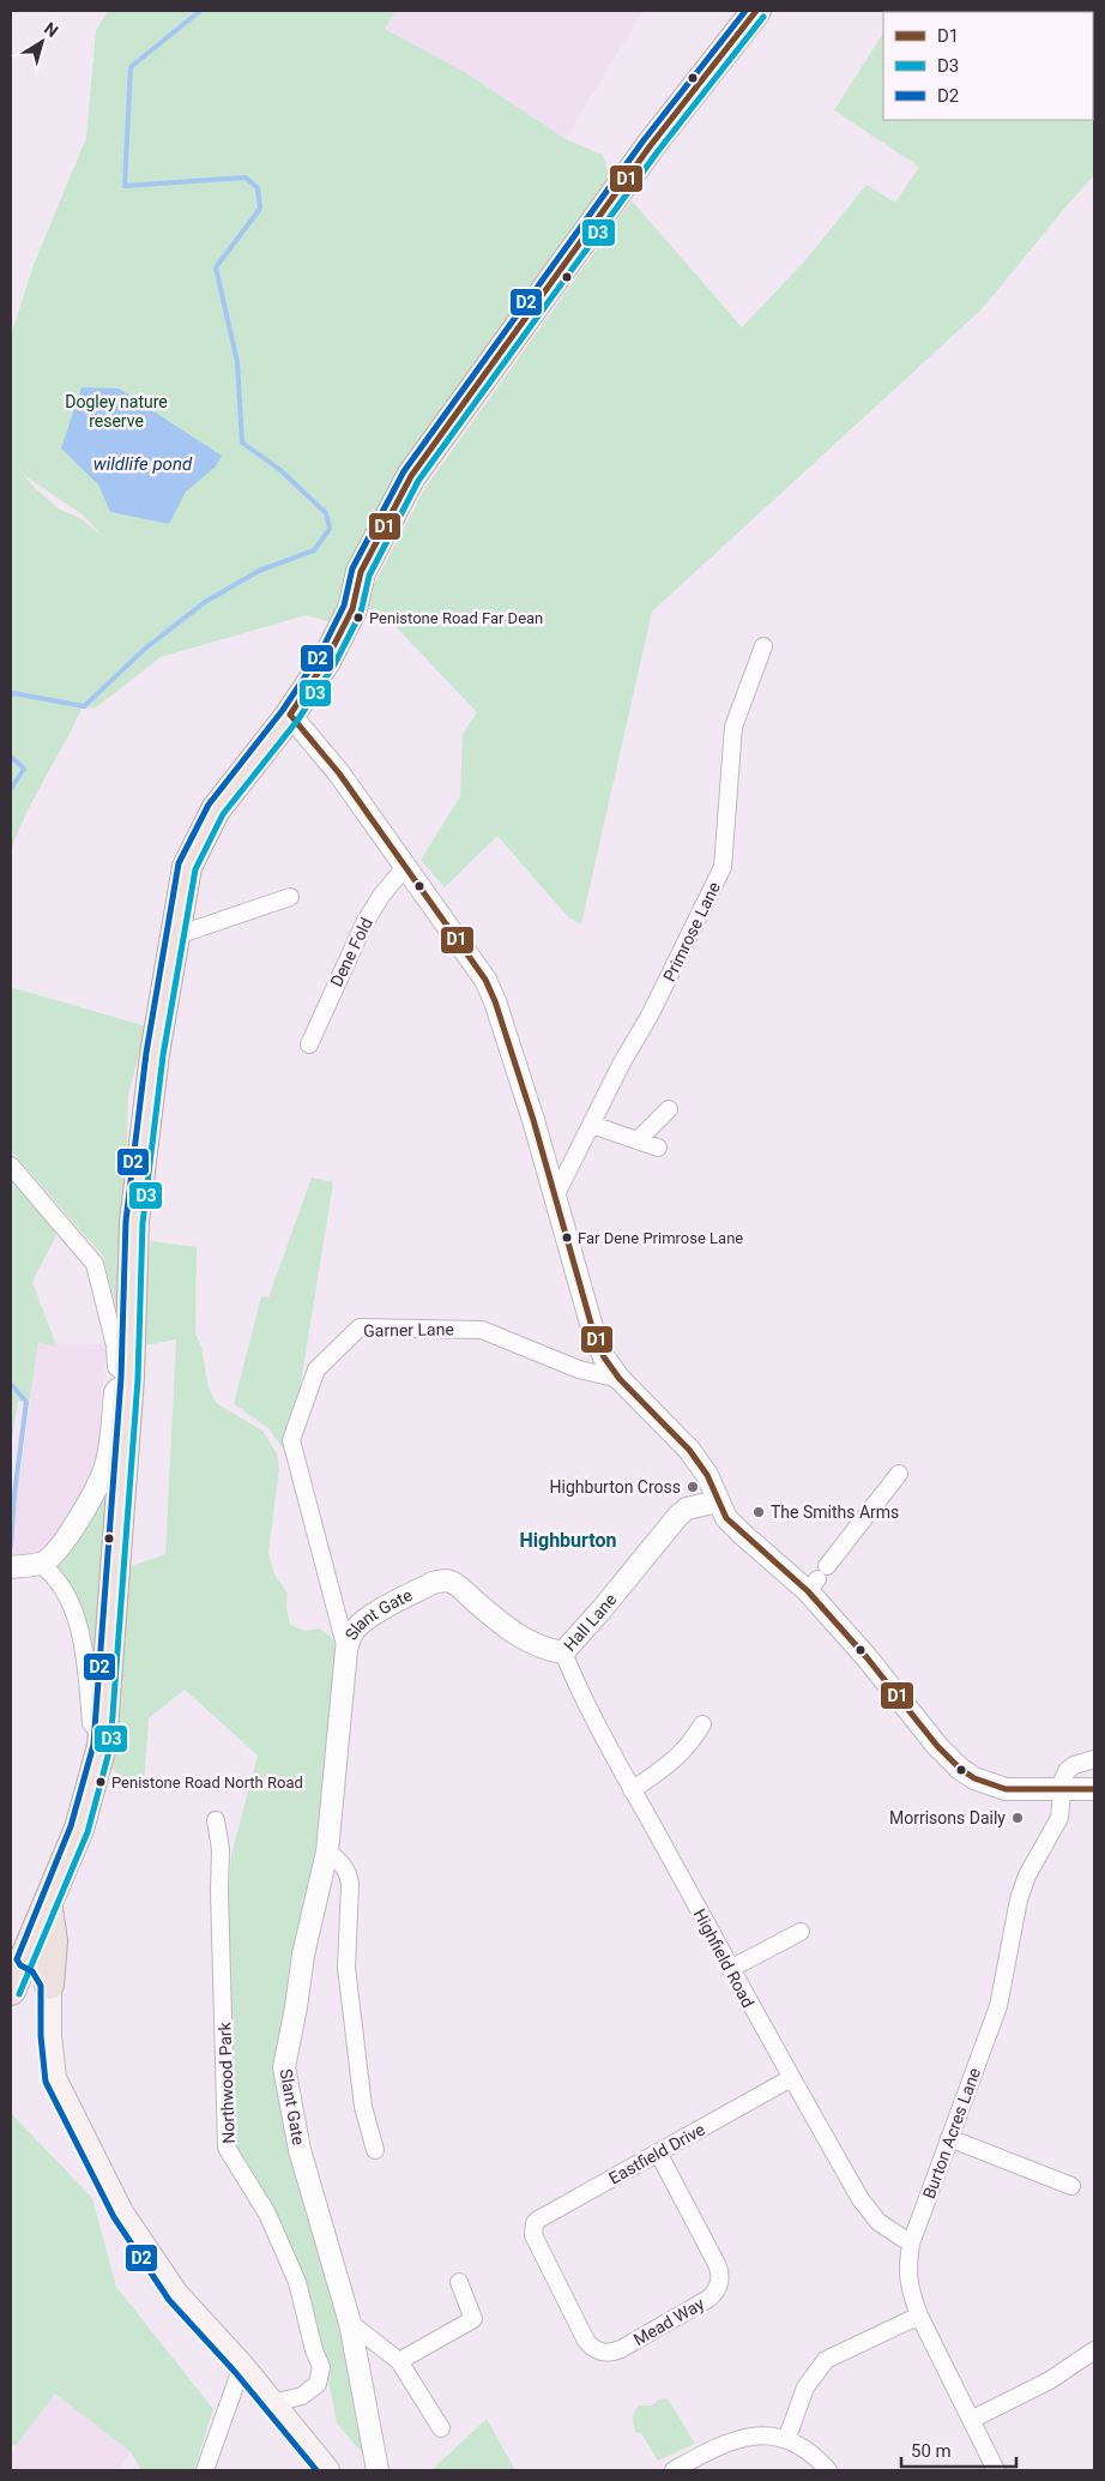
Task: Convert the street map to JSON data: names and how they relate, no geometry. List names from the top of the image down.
{
  "streets": {
    "street": [
      "Primrose Lane",
      "Dene Fold",
      "Garner Lane",
      "Slant Gate",
      "Hall Lane",
      "Highfield Road",
      "Northwood Park",
      "Burton Acres Lane",
      "Eastfield Drive",
      "Mead Way"
    ]
  },
  "crossings": [
    ["Garner Lane", "Slant Gate"],
    ["Slant Gate", "Hall Lane"],
    ["Hall Lane", "Highfield Road"],
    ["Highfield Road", "Burton Acres Lane"],
    ["Highfield Road", "Eastfield Drive"],
    ["Eastfield Drive", "Mead Way"]
  ],
  "districts": ["Highburton"],
  "water": ["wildlife pond"],
  "parks": ["Dogley nature reserve"],
  "places": [
    "Penistone Road Far Dean",
    "Far Dene Primrose Lane",
    "Highburton Cross",
    "The Smiths Arms",
    "Penistone Road North Road",
    "Morrisons Daily"
  ],
  "lines": ["transit line D1", "transit line D2", "transit line D3"],
  "legend": ["D1", "D3", "D2"],
  "scale_bar": "50 m",
  "north": "top right"
}
